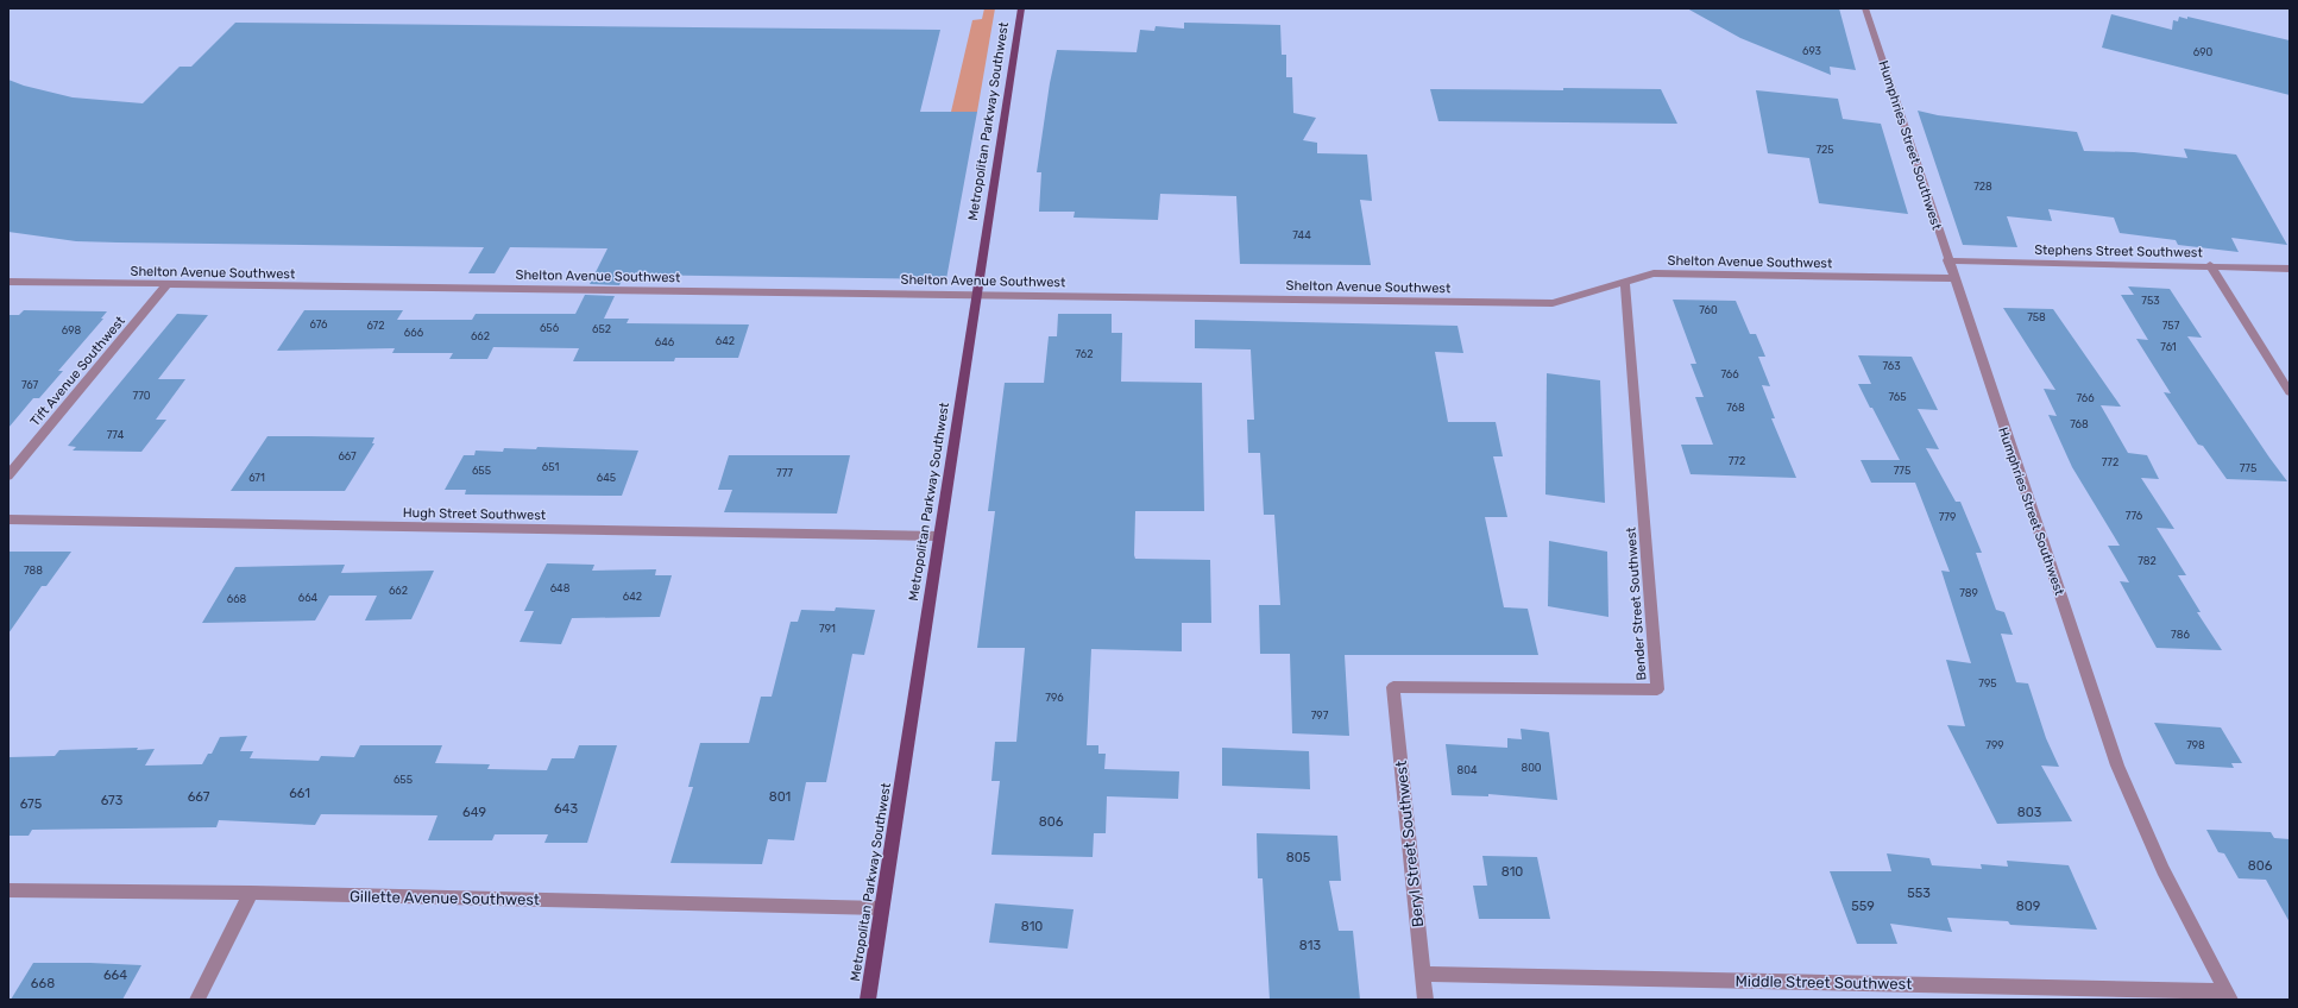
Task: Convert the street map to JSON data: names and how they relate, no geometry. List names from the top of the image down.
{
  "streets": {
    "main road": ["Metropolitan Parkway Southwest"],
    "street": [
      "Humphries Street Southwest",
      "Stephens Street Southwest",
      "Shelton Avenue Southwest",
      "Tift Avenue Southwest",
      "Hugh Street Southwest",
      "Bender Street Southwest",
      "Beryl Street Southwest",
      "Gillette Avenue Southwest",
      "Middle Street Southwest"
    ]
  },
  "crossings": [
    ["Metropolitan Parkway Southwest", "Shelton Avenue Southwest"],
    ["Metropolitan Parkway Southwest", "Hugh Street Southwest"],
    ["Metropolitan Parkway Southwest", "Gillette Avenue Southwest"],
    ["Humphries Street Southwest", "Stephens Street Southwest"],
    ["Humphries Street Southwest", "Shelton Avenue Southwest"],
    ["Humphries Street Southwest", "Middle Street Southwest"],
    ["Shelton Avenue Southwest", "Tift Avenue Southwest"],
    ["Shelton Avenue Southwest", "Bender Street Southwest"],
    ["Bender Street Southwest", "Beryl Street Southwest"],
    ["Beryl Street Southwest", "Middle Street Southwest"]
  ],
  "house_numbers": [
    "693",
    "690",
    "725",
    "728",
    "744",
    "753",
    "760",
    "758",
    "676",
    "672",
    "757",
    "656",
    "652",
    "698",
    "666",
    "662",
    "642",
    "646",
    "761",
    "762",
    "763",
    "766",
    "767",
    "770",
    "765",
    "766",
    "768",
    "768",
    "774",
    "667",
    "772",
    "772",
    "651",
    "775",
    "655",
    "775",
    "777",
    "671",
    "645",
    "776",
    "779",
    "782",
    "788",
    "648",
    "662",
    "789",
    "642",
    "664",
    "668",
    "791",
    "786",
    "795",
    "796",
    "797",
    "799",
    "798",
    "800",
    "804",
    "655",
    "661",
    "667",
    "801",
    "673",
    "675",
    "643",
    "649",
    "803",
    "806",
    "805",
    "806",
    "810",
    "553",
    "559",
    "809",
    "810",
    "813",
    "664",
    "668"
  ]
}
